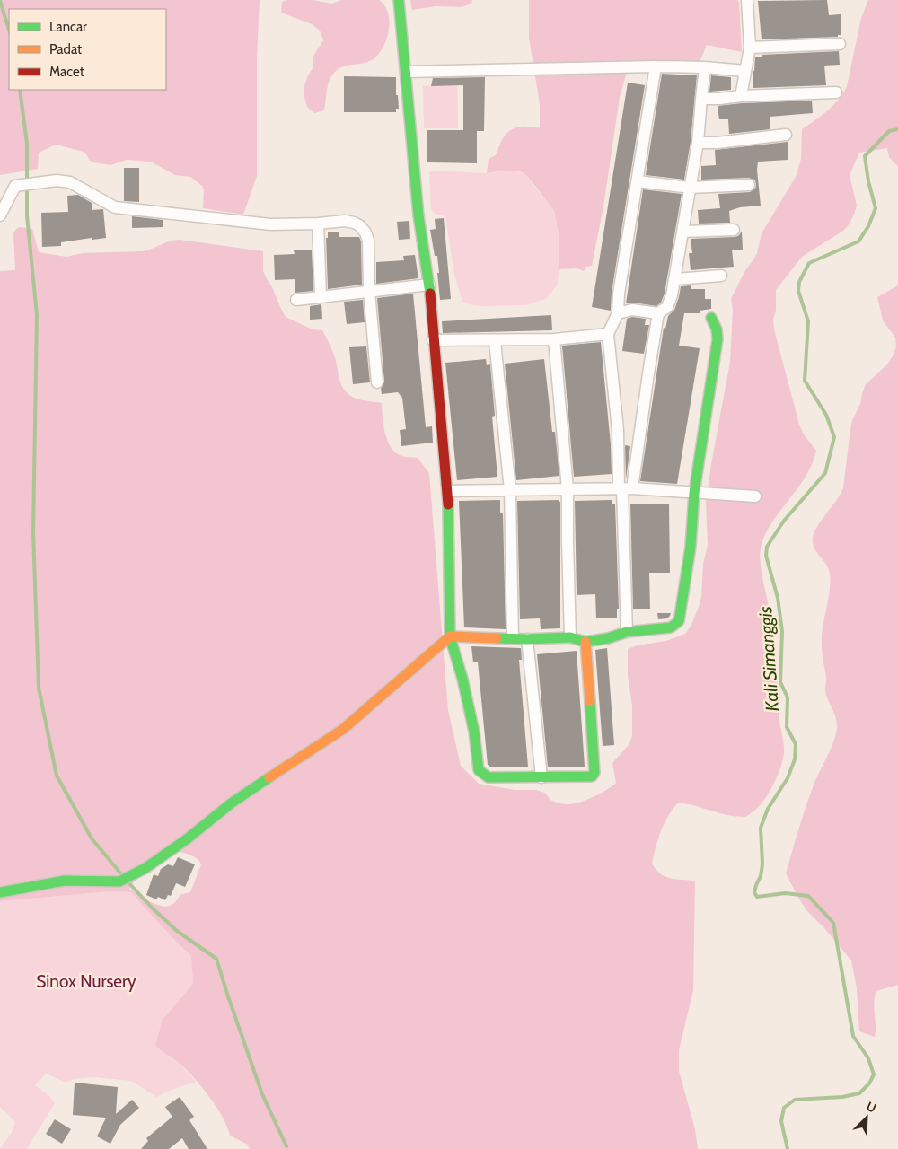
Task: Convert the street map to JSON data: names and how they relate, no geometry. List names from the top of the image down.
{
  "water": ["Kali Simanggis"],
  "parks": ["Sinox Nursery"],
  "legend": ["Lancar", "Padat", "Macet"],
  "north": "top right"
}
